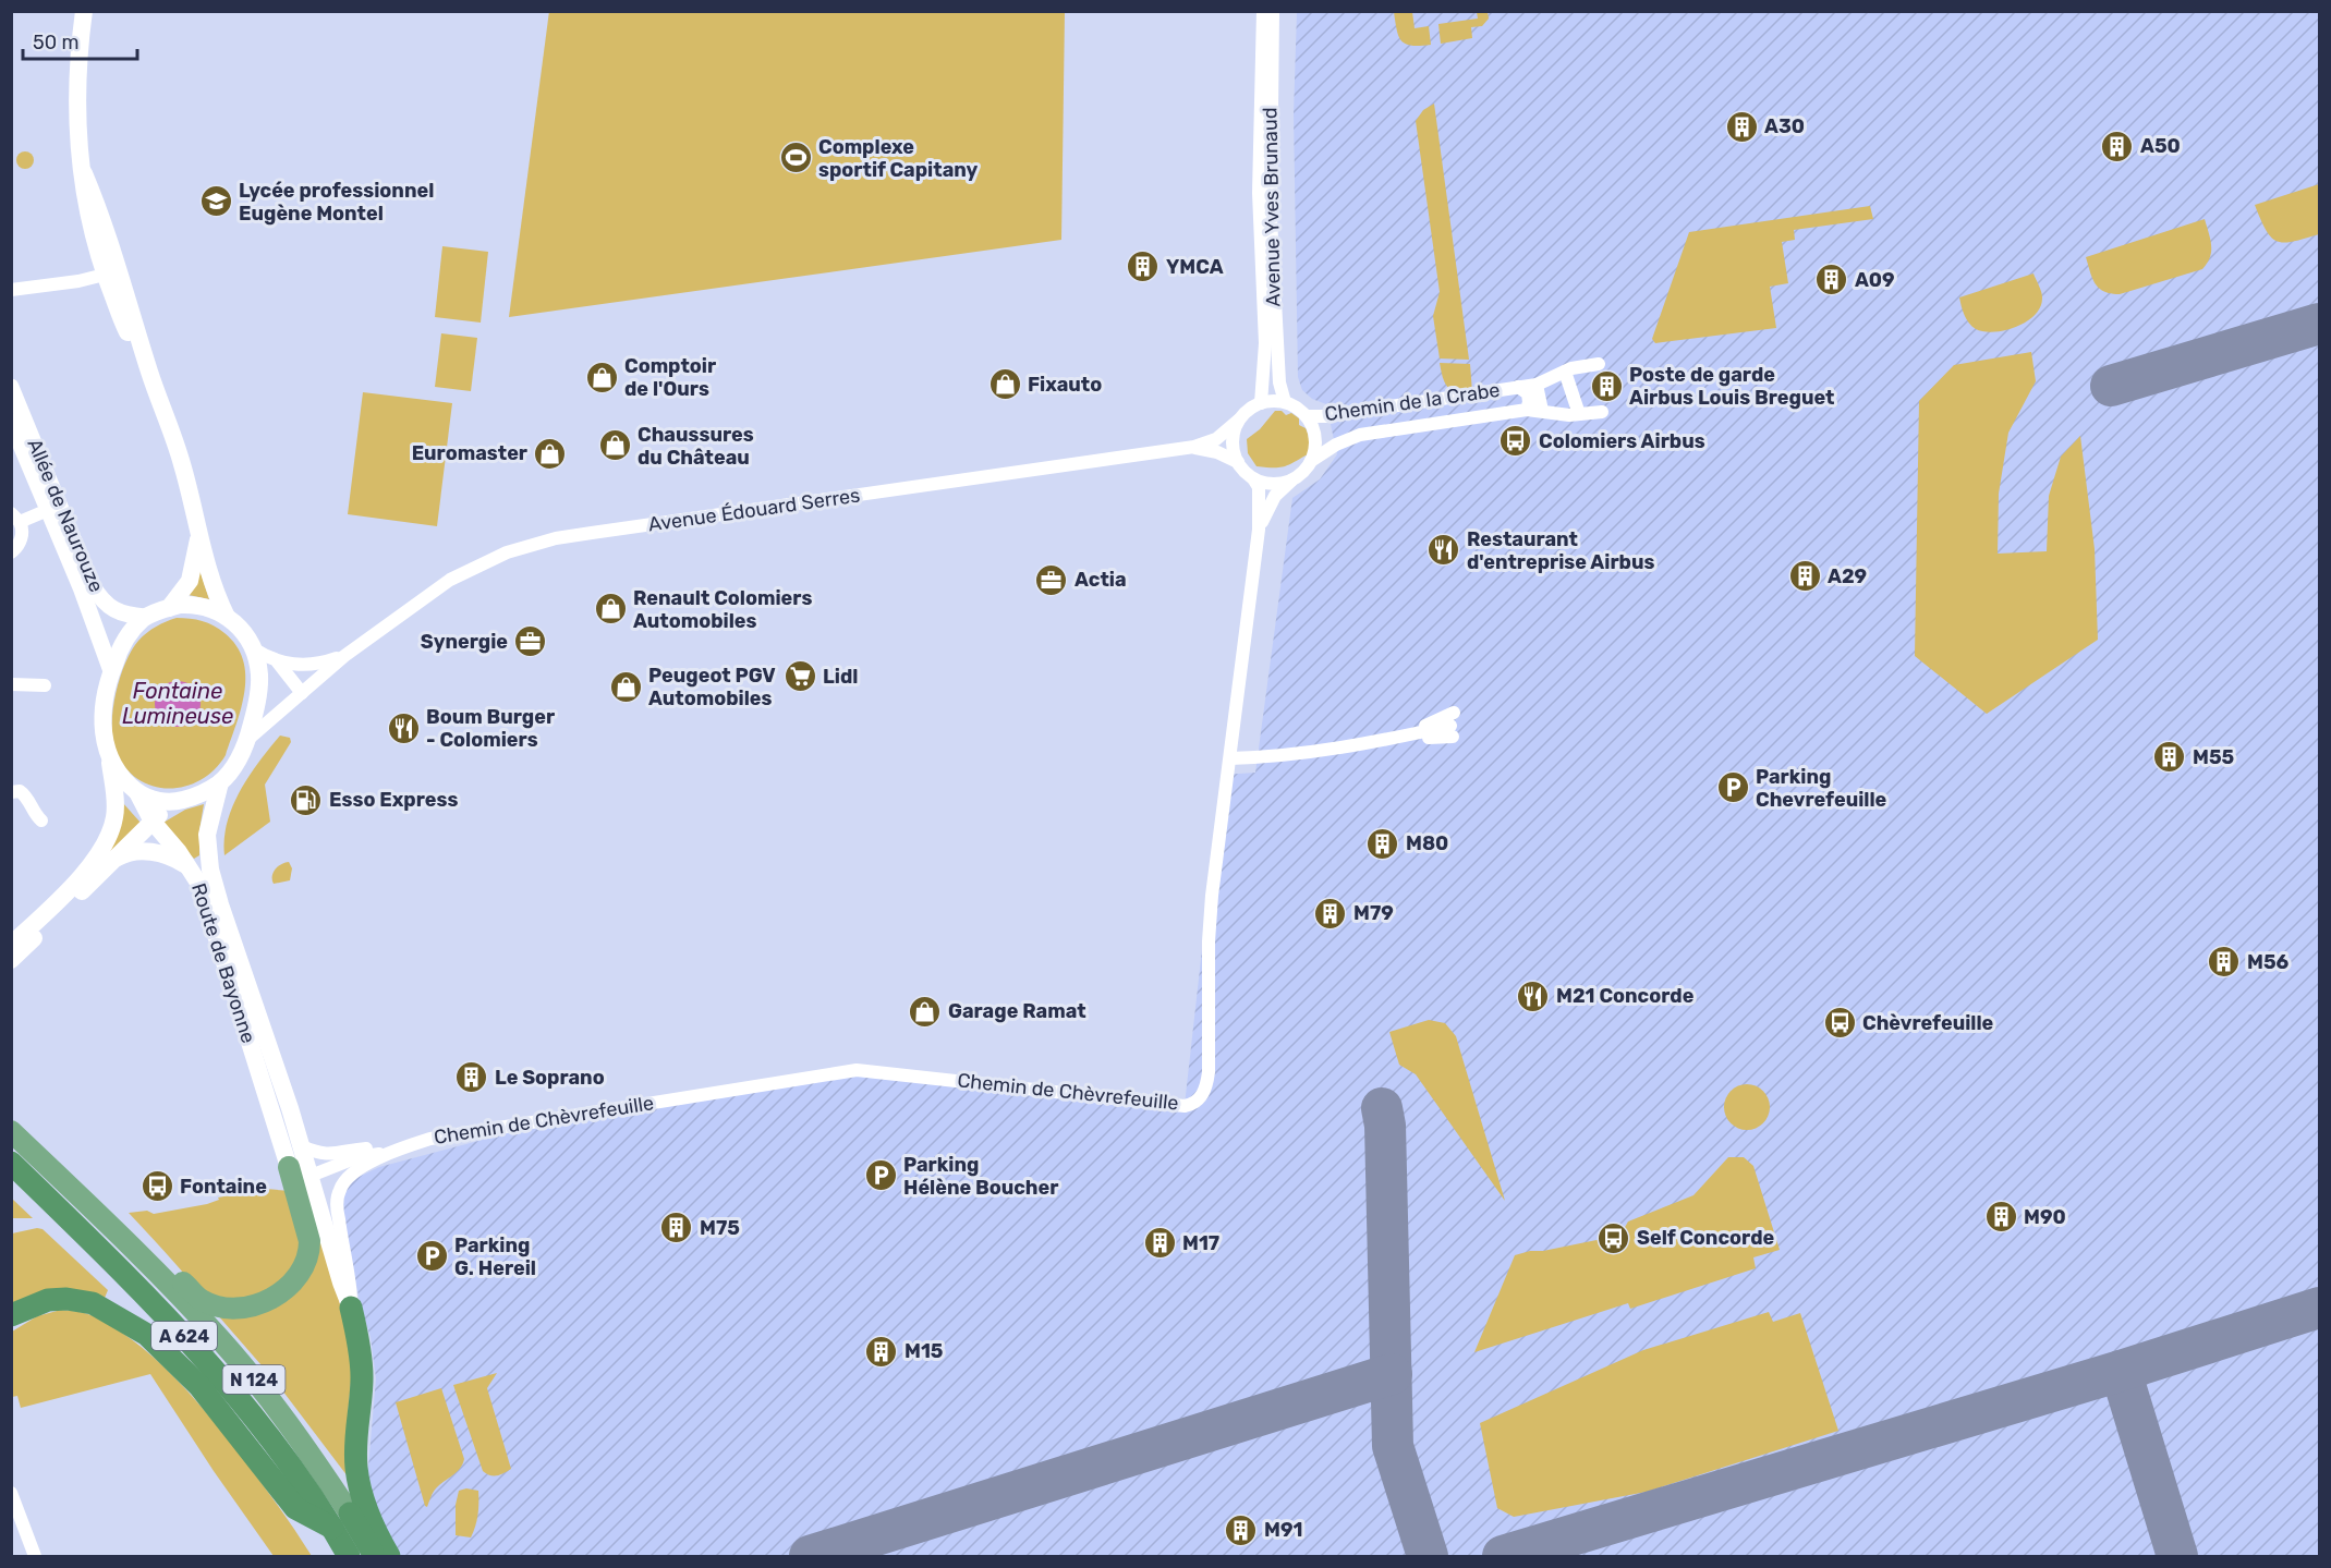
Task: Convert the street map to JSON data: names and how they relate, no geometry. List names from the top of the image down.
{
  "streets": {
    "highway": ["A 624", "N 124"],
    "main road": ["Route de Bayonne"],
    "street": [
      "Avenue Yves Brunaud",
      "Chemin de la Crabe",
      "Avenue Édouard Serres",
      "Allée de Naurouze",
      "Chemin de Chèvrefeuille"
    ]
  },
  "crossings": [
    ["Avenue Yves Brunaud", "Chemin de la Crabe"],
    ["Avenue Yves Brunaud", "Avenue Édouard Serres"],
    ["Avenue Yves Brunaud", "Chemin de Chèvrefeuille"],
    ["Chemin de la Crabe", "Avenue Édouard Serres"],
    ["Chemin de la Crabe", "Chemin de Chèvrefeuille"],
    ["Avenue Édouard Serres", "Allée de Naurouze"],
    ["Avenue Édouard Serres", "Route de Bayonne"],
    ["Avenue Édouard Serres", "Chemin de Chèvrefeuille"],
    ["Allée de Naurouze", "Route de Bayonne"],
    ["Route de Bayonne", "Chemin de Chèvrefeuille"],
    ["A 624", "N 124"]
  ],
  "water": ["Fontaine Lumineuse"],
  "places": {
    "building": [
      "A30",
      "A50",
      "YMCA",
      "A09",
      "Poste de garde Airbus Louis Breguet",
      "A29",
      "M55",
      "M80",
      "M79",
      "M56",
      "Le Soprano",
      "M90",
      "M75",
      "M17",
      "M15",
      "M91"
    ],
    "sports": ["Complexe sportif Capitany"],
    "school or university": ["Lycée professionnel Eugène Montel"],
    "shop": [
      "Comptoir de l'Ours",
      "Fixauto",
      "Chaussures du Château",
      "Euromaster",
      "Renault Colomiers Automobiles",
      "Peugeot PGV Automobiles",
      "Garage Ramat"
    ],
    "bus stop": [
      "Colomiers Airbus",
      "Chèvrefeuille",
      "Fontaine",
      "Self Concorde"
    ],
    "restaurant": ["Restaurant d'entreprise Airbus", "Boum Burger - Colomiers", "M21 Concorde"],
    "office": ["Actia", "Synergie"],
    "supermarket": ["Lidl"],
    "parking": ["Parking Chevrefeuille", "Parking Hélène Boucher", "Parking G. Hereil"],
    "fuel station": ["Esso Express"]
  },
  "scale_bar": "50 m"
}
